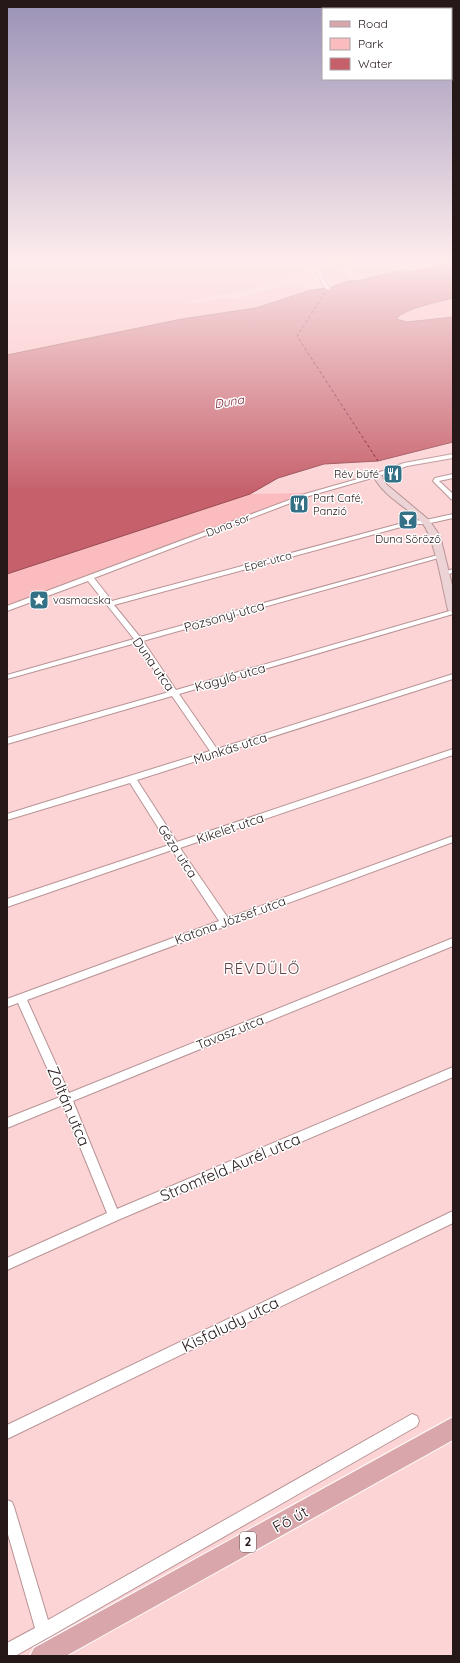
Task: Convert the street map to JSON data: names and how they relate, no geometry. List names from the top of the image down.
{
  "streets": {
    "main road": ["Fő út", "2"],
    "street": [
      "Duna sor",
      "Eper utca",
      "Pozsonyi utca",
      "Duna utca",
      "Kagyló utca",
      "Munkás utca",
      "Kikelet utca",
      "Géza utca",
      "Katona József utca",
      "Tavasz utca",
      "Zoltán utca",
      "Stromfeld Aurél utca",
      "Kisfaludy utca"
    ]
  },
  "crossings": [
    ["Duna sor", "Duna utca"],
    ["Eper utca", "Duna utca"],
    ["Pozsonyi utca", "Duna utca"],
    ["Duna utca", "Kagyló utca"],
    ["Duna utca", "Munkás utca"],
    ["Munkás utca", "Géza utca"],
    ["Kikelet utca", "Géza utca"],
    ["Géza utca", "Katona József utca"],
    ["Katona József utca", "Zoltán utca"],
    ["Tavasz utca", "Zoltán utca"],
    ["Zoltán utca", "Stromfeld Aurél utca"]
  ],
  "districts": ["RÉVDŰLŐ"],
  "water": ["Duna"],
  "places": {
    "restaurant": ["Rév büfé", "Part Café, Panzió"],
    "bar": ["Duna Söröző"],
    "place": ["vasmacska"]
  },
  "legend": ["Road", "Park", "Water"]
}
